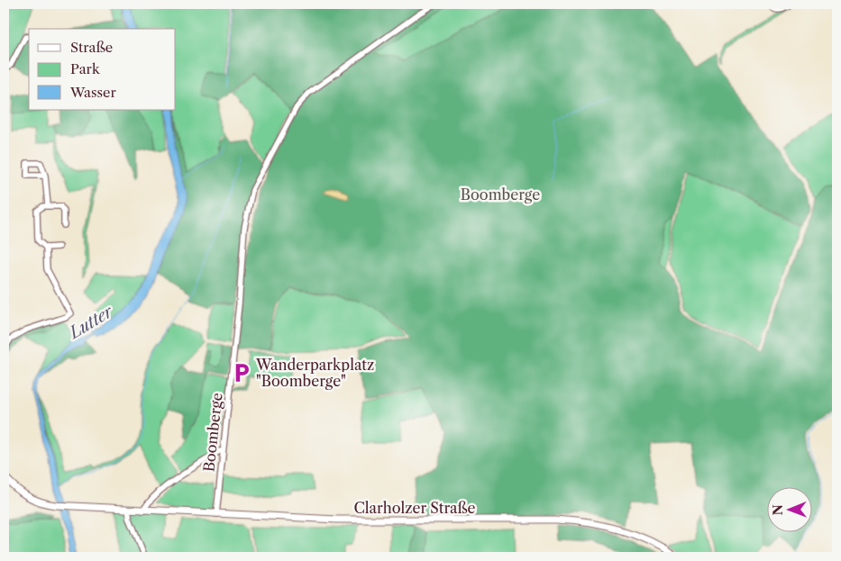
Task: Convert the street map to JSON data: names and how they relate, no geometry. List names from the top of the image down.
{
  "streets": {
    "street": ["Boomberge", "Clarholzer Straße"]
  },
  "crossings": [
    ["Boomberge", "Clarholzer Straße"]
  ],
  "water": ["Lutter"],
  "parks": ["Boomberge"],
  "places": {
    "parking": ["Wanderparkplatz \"Boomberge\""]
  },
  "legend": ["Straße", "Park", "Wasser"],
  "north": "left"
}
